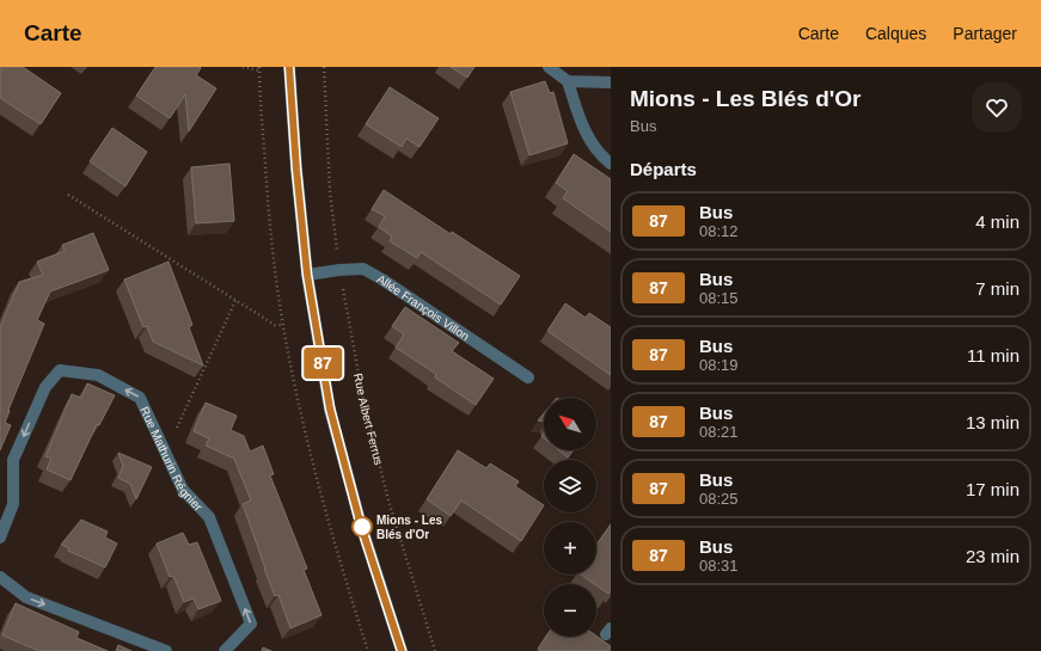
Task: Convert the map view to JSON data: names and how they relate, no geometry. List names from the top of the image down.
{
  "streets": {
    "street": ["Allée François Villon", "Rue Mathurin Régnier"],
    "path": ["Rue Albert Ferrus"]
  },
  "crossings": [
    ["Allée François Villon", "Rue Albert Ferrus"]
  ],
  "places": ["Mions - Les Blés d'Or"],
  "lines": ["bus line 87"],
  "north": "top left",
  "page": {
    "header": "Carte",
    "nav": ["Carte", "Calques", "Partager"],
    "on_map": "87",
    "heading": [
      ["Mions - Les Blés d'Or", "Bus"],
      "Départs"
    ],
    "list": [
      {
        "mark": "87",
        "name": "Bus",
        "note": "08:12",
        "value": "4 min"
      },
      {
        "mark": "87",
        "name": "Bus",
        "note": "08:15",
        "value": "7 min"
      },
      {
        "mark": "87",
        "name": "Bus",
        "note": "08:19",
        "value": "11 min"
      },
      {
        "mark": "87",
        "name": "Bus",
        "note": "08:21",
        "value": "13 min"
      },
      {
        "mark": "87",
        "name": "Bus",
        "note": "08:25",
        "value": "17 min"
      },
      {
        "mark": "87",
        "name": "Bus",
        "note": "08:31",
        "value": "23 min"
      }
    ],
    "map_buttons": ["+", "−"]
  }
}
